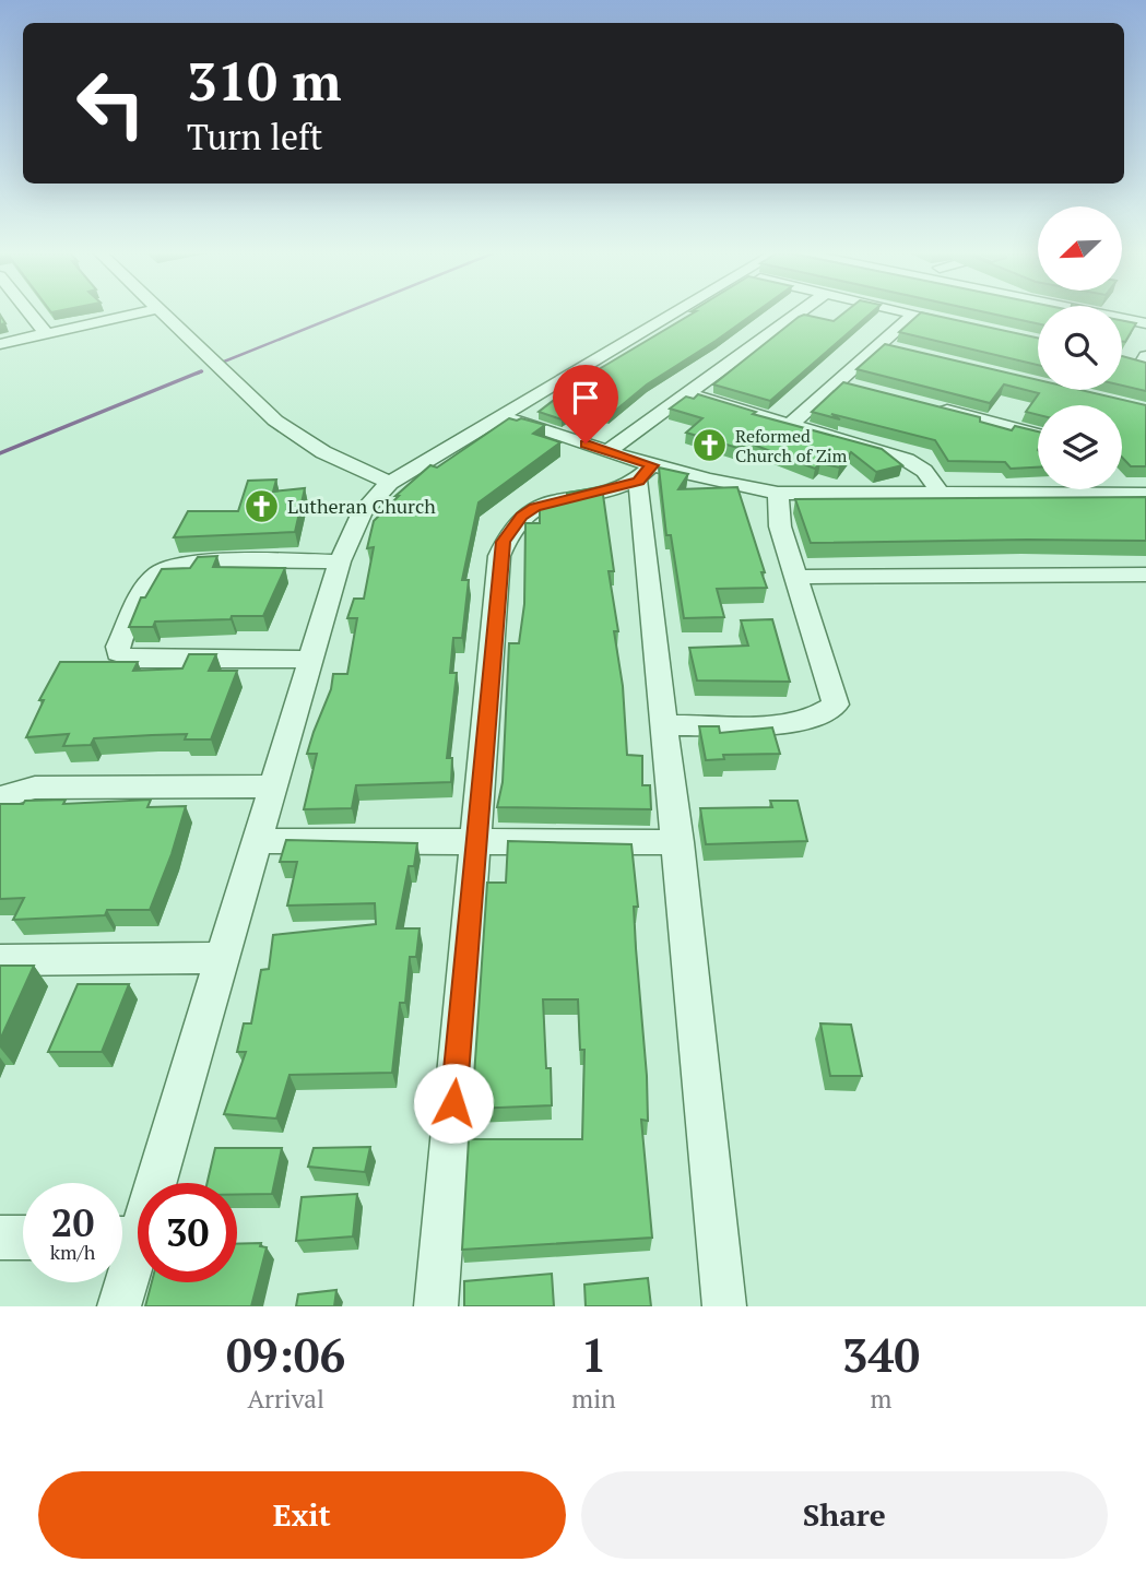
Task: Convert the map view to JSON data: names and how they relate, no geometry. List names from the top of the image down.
{
  "places": {
    "church": ["Reformed Church of Zim", "Lutheran Church"]
  },
  "north": "bottom left",
  "page": {
    "turn": ["310 m", "Turn left"],
    "speed": "20 km/h",
    "limit": "30",
    "eta": [
      "09:06",
      "Arrival",
      "1",
      "min",
      "340",
      "m"
    ],
    "buttons": ["Exit", "Share"]
  }
}
